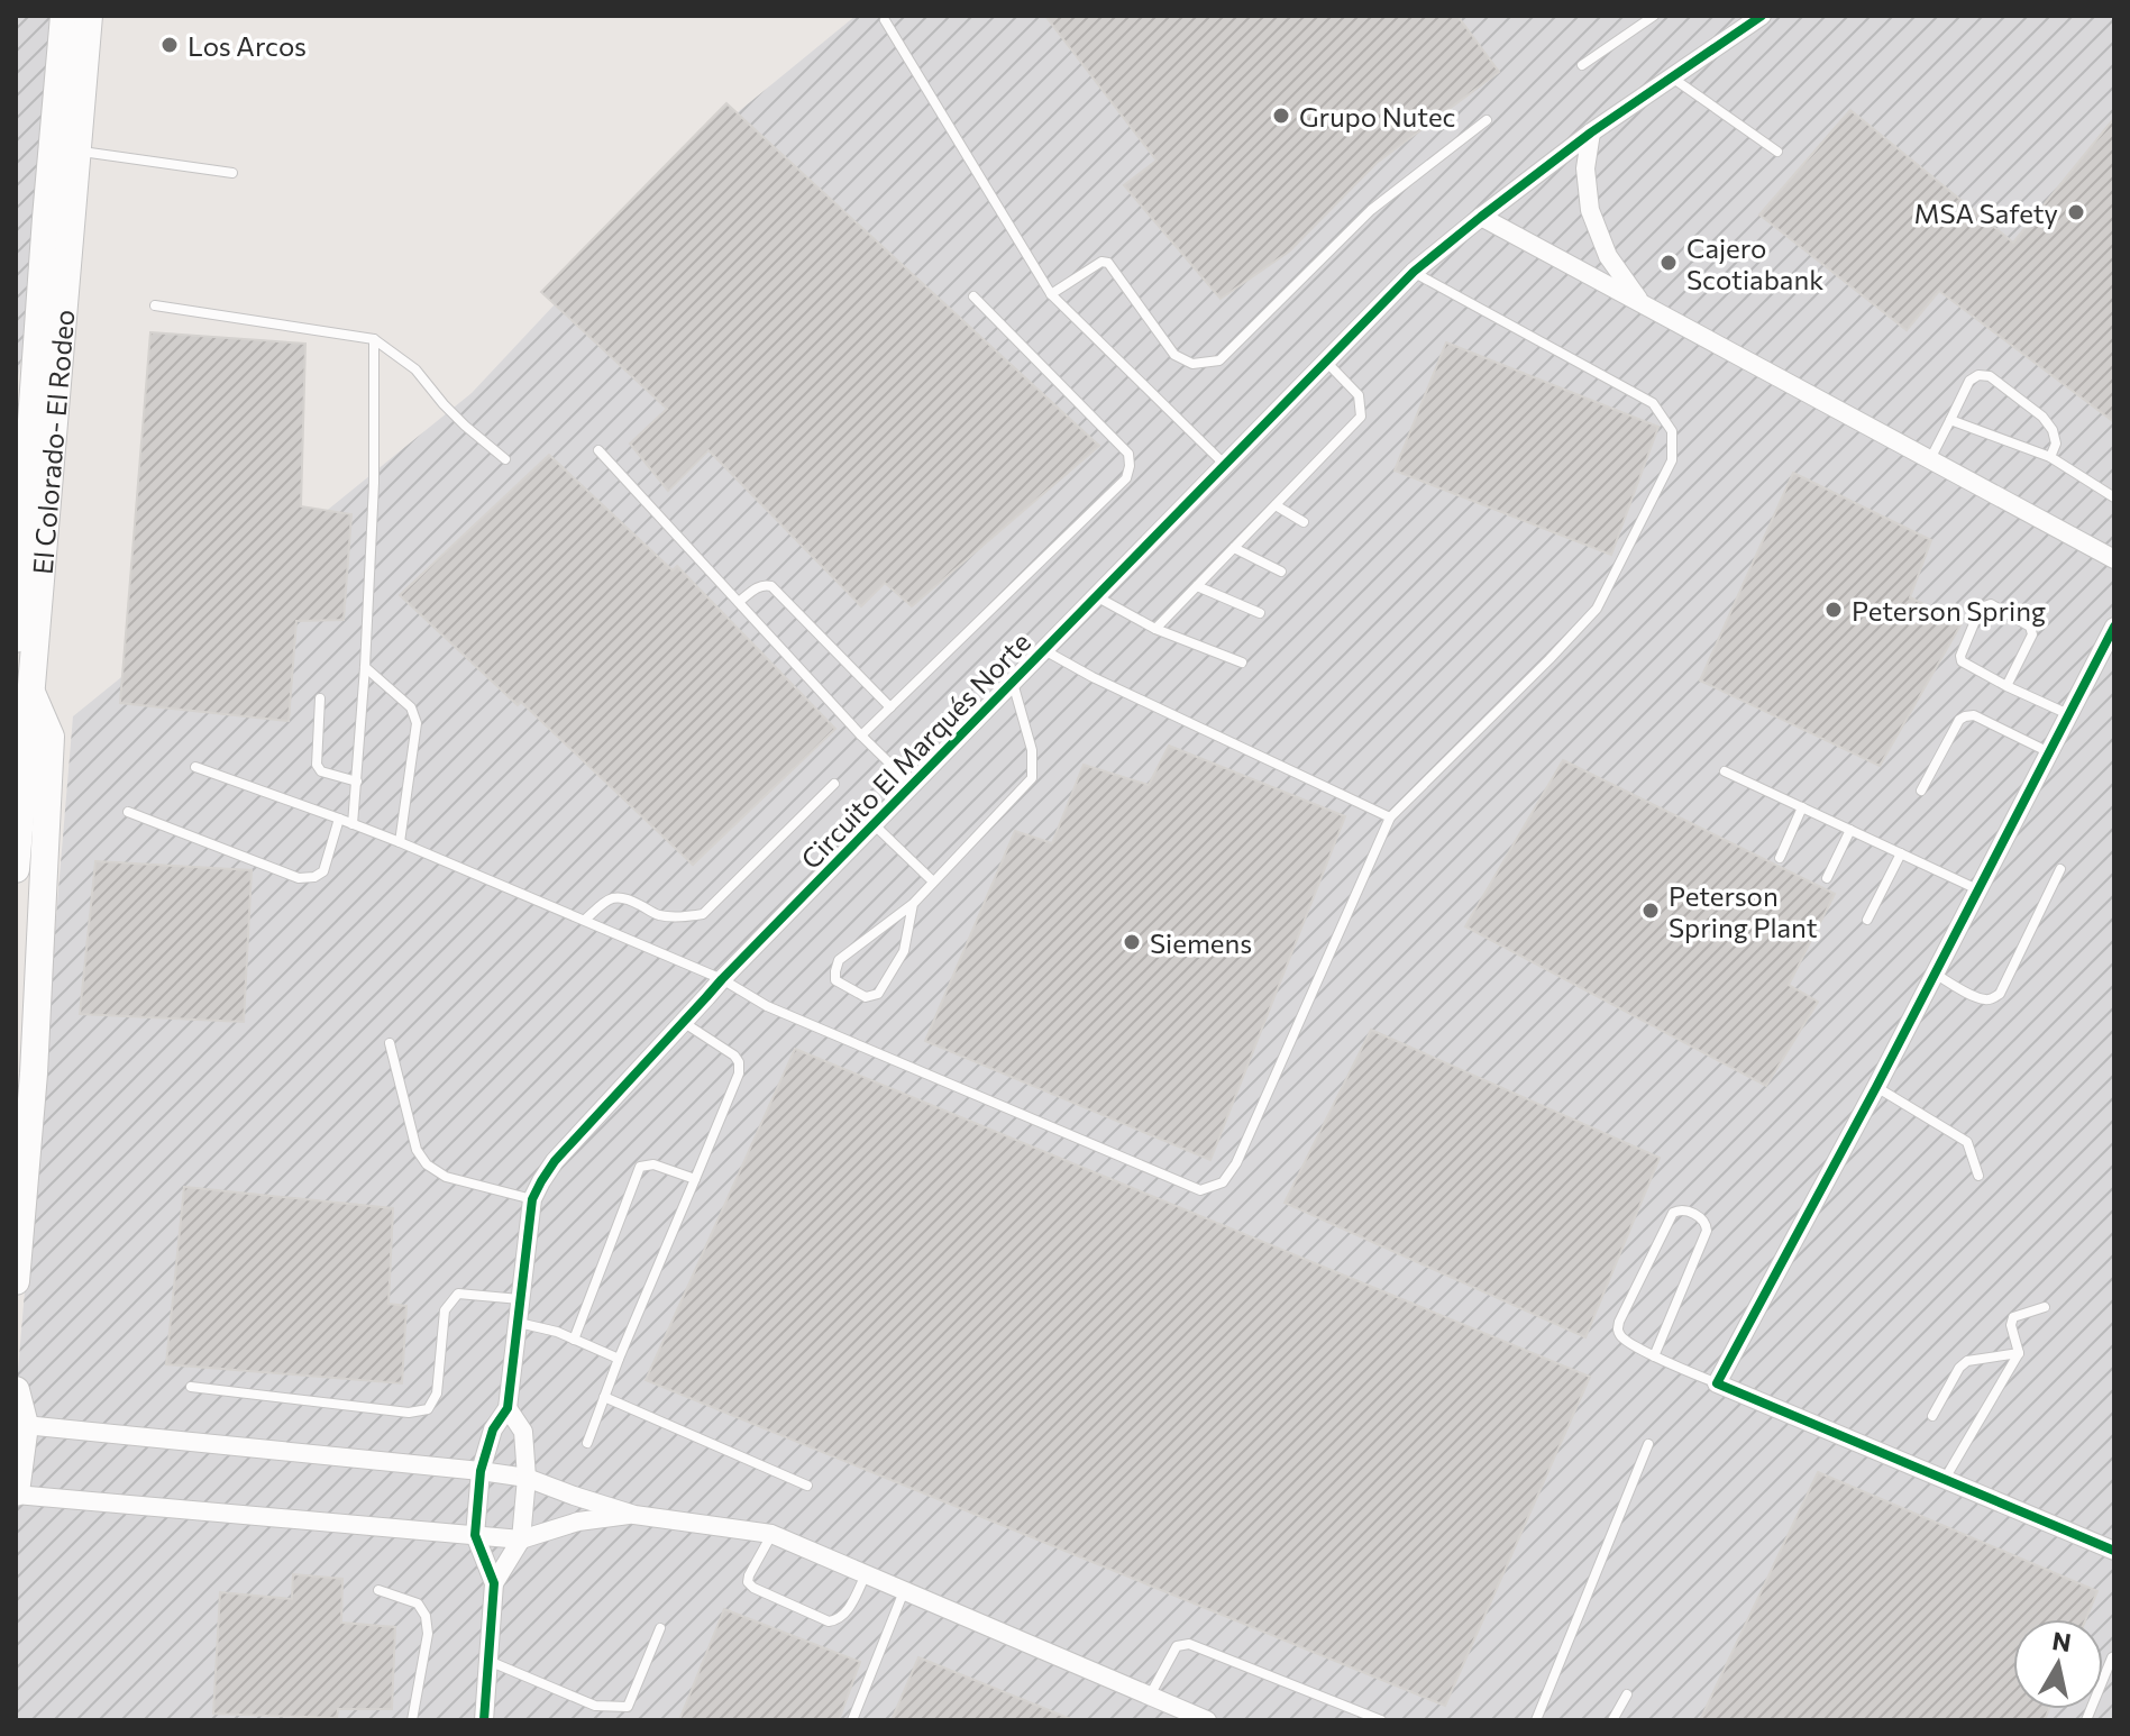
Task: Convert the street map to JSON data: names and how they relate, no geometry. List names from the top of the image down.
{
  "streets": {
    "main road": ["El Colorado- El Rodeo"],
    "street": ["Circuito El Marqués Norte"]
  },
  "places": [
    "Los Arcos",
    "Grupo Nutec",
    "MSA Safety",
    "Cajero Scotiabank",
    "Peterson Spring",
    "Peterson Spring Plant",
    "Siemens"
  ],
  "north": "top"
}
